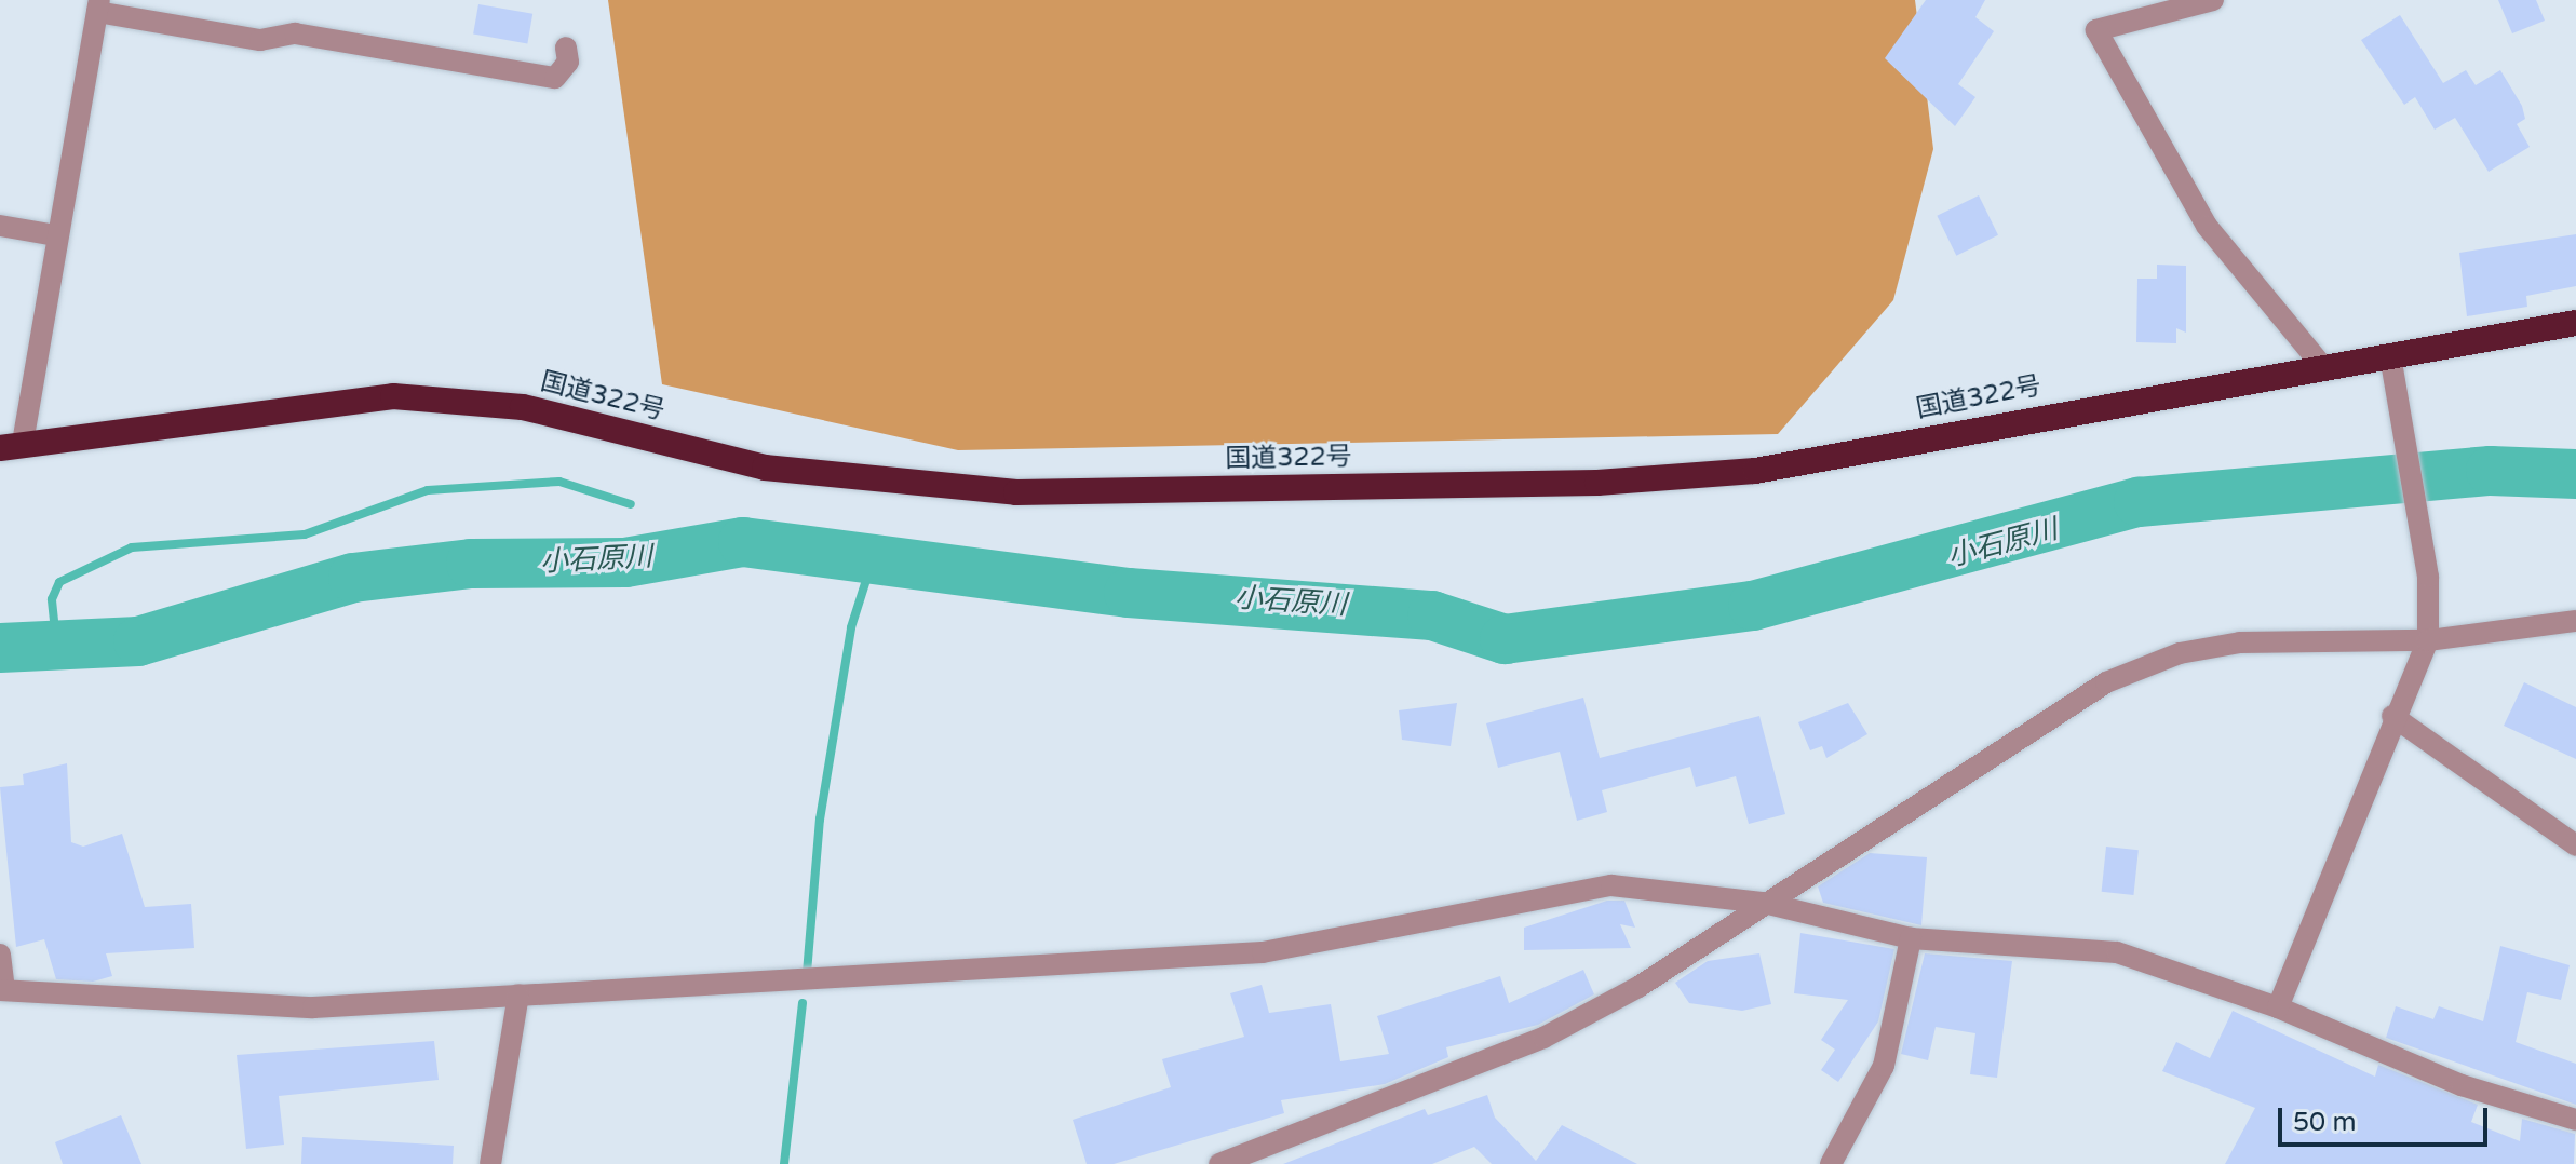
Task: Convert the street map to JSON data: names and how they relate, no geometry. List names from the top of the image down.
{
  "streets": {
    "highway": ["国道322号"]
  },
  "water": ["小石原川"],
  "scale_bar": "50 m"
}
